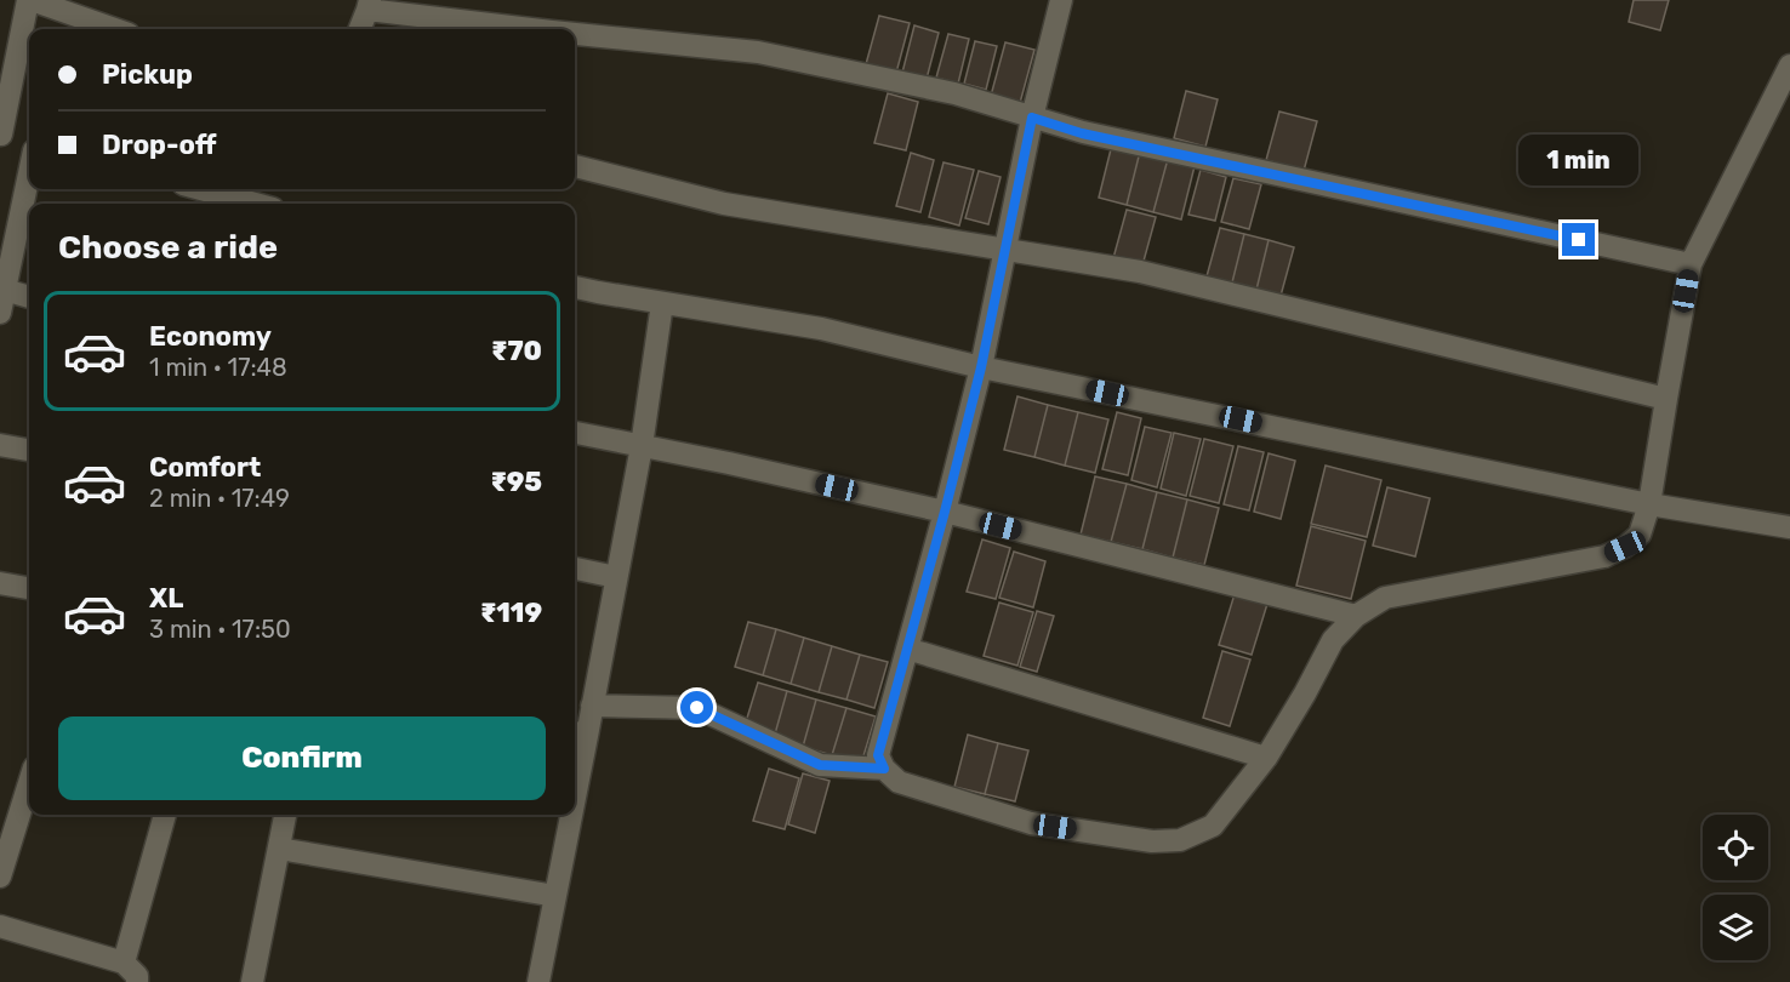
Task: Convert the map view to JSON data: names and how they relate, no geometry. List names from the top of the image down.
{
  "page": {
    "banner": ["Pickup", "Drop-off"],
    "bubble": "1 min",
    "heading": "Choose a ride",
    "list": [
      {
        "name": "Economy",
        "note": "1 min · 17:48",
        "value": "₹70"
      },
      {
        "name": "Comfort",
        "note": "2 min · 17:49",
        "value": "₹95"
      },
      {
        "name": "XL",
        "note": "3 min · 17:50",
        "value": "₹119"
      }
    ],
    "buttons": "Confirm"
  }
}
